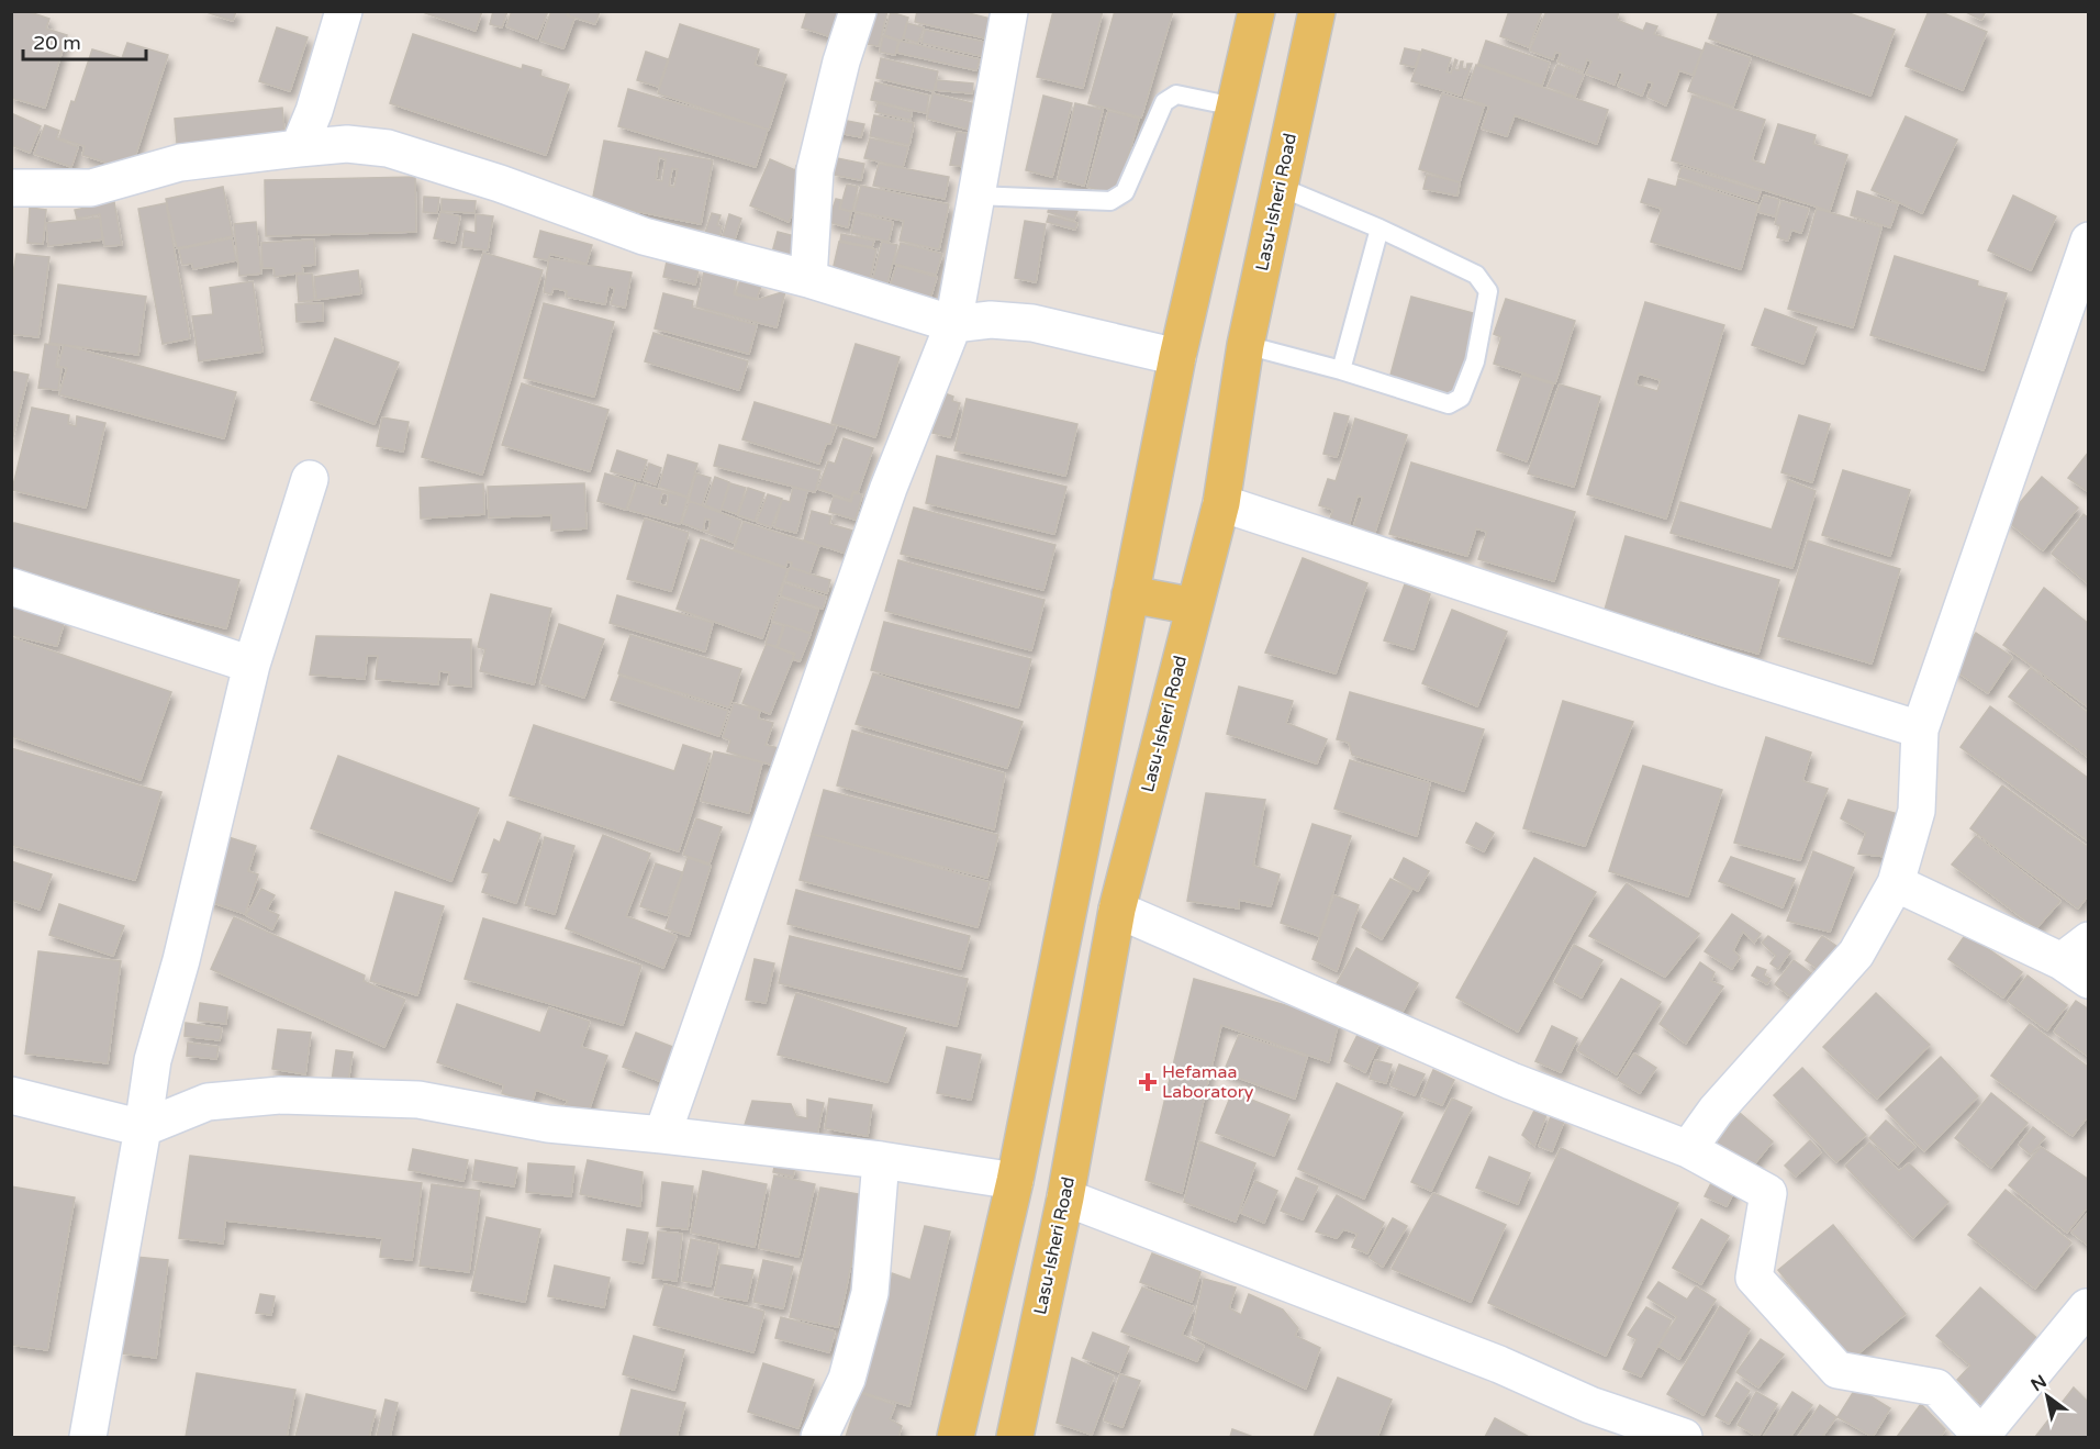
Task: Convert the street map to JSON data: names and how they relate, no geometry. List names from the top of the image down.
{
  "streets": {
    "main road": ["Lasu-Isheri Road"]
  },
  "places": {
    "health": ["Hefamaa Laboratory"]
  },
  "scale_bar": "20 m",
  "north": "top left"
}
